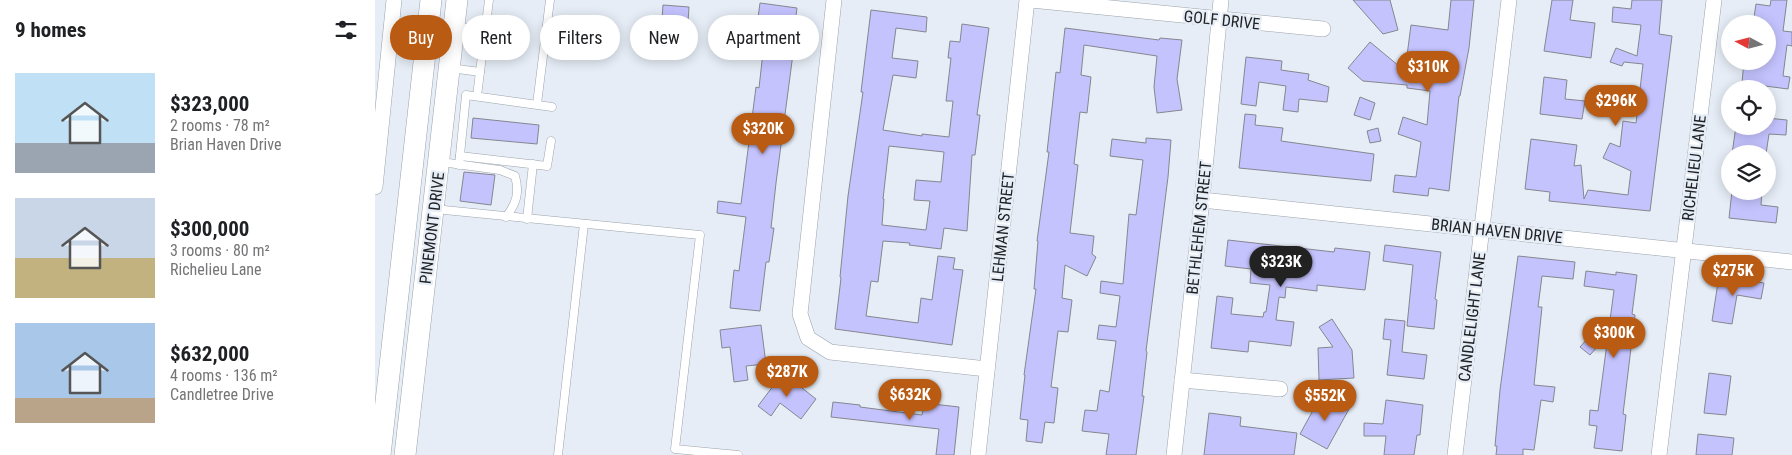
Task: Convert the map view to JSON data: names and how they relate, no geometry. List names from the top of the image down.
{
  "streets": {
    "main road": ["PINEMONT DRIVE"],
    "street": [
      "GOLF DRIVE",
      "RICHELIEU LANE",
      "LEHMAN STREET",
      "BETHLEHEM STREET",
      "BRIAN HAVEN DRIVE",
      "CANDLELIGHT LANE"
    ]
  },
  "crossings": [
    ["GOLF DRIVE", "LEHMAN STREET"],
    ["GOLF DRIVE", "BETHLEHEM STREET"],
    ["RICHELIEU LANE", "BRIAN HAVEN DRIVE"],
    ["BETHLEHEM STREET", "BRIAN HAVEN DRIVE"],
    ["BRIAN HAVEN DRIVE", "CANDLELIGHT LANE"]
  ],
  "north": "left",
  "page": {
    "heading": "9 homes",
    "chip": [
      "Buy",
      "Rent",
      "Filters",
      "New",
      "Apartment"
    ],
    "price": [
      "$310K",
      "$296K",
      "$320K",
      "$323K",
      "$275K",
      "$300K",
      "$287K",
      "$632K",
      "$552K"
    ],
    "list": [
      {
        "name": "$323,000",
        "note": "2 rooms · 78 m² · Brian Haven Drive"
      },
      {
        "name": "$300,000",
        "note": "3 rooms · 80 m² · Richelieu Lane"
      },
      {
        "name": "$632,000",
        "note": "4 rooms · 136 m² · Candletree Drive"
      }
    ]
  }
}
